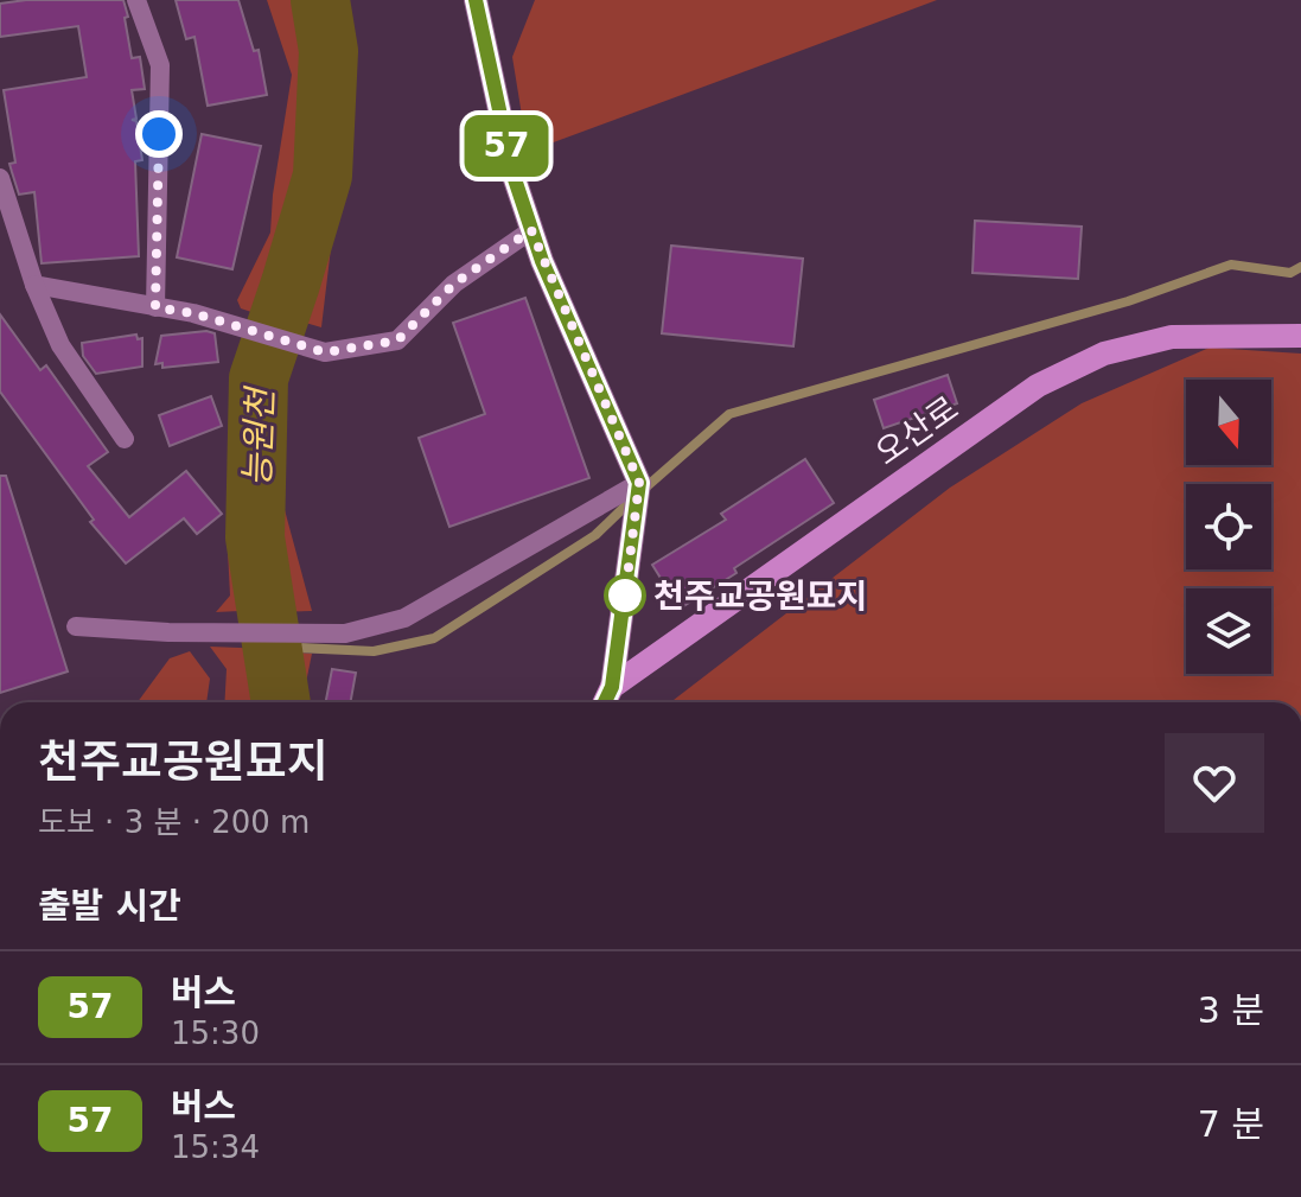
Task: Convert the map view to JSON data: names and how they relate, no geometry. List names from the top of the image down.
{
  "streets": {
    "street": ["오산로"]
  },
  "water": ["능원천"],
  "places": ["천주교공원묘지"],
  "lines": ["bus line 57"],
  "north": "bottom",
  "page": {
    "on_map": "57",
    "heading": [
      ["천주교공원묘지", "도보 · 3 분 · 200 m"],
      "출발 시간"
    ],
    "list": [
      {
        "mark": "57",
        "name": "버스",
        "note": "15:30",
        "value": "3 분"
      },
      {
        "mark": "57",
        "name": "버스",
        "note": "15:34",
        "value": "7 분"
      }
    ]
  }
}
